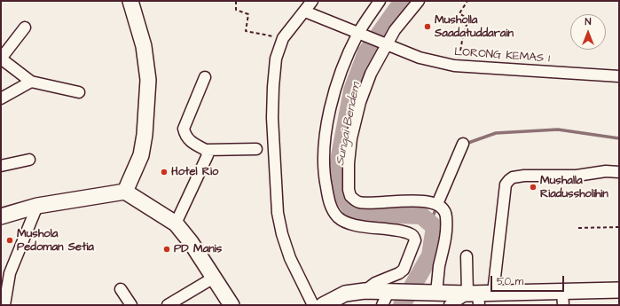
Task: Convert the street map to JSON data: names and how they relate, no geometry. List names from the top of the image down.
{
  "streets": {
    "street": ["LORONG KEMAS 1"]
  },
  "water": ["Sungai Bendem"],
  "places": [
    "Musholla Saadatuddarain",
    "Hotel Rio",
    "Mushalla Riadussholihin",
    "Mushola Pedoman Setia",
    "PD Manis"
  ],
  "scale_bar": "50 m",
  "north": "top"
}
